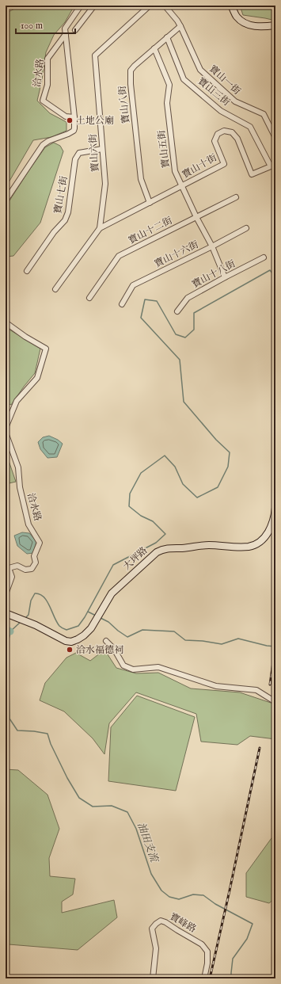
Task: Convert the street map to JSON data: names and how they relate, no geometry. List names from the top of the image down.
{
  "streets": {
    "street": [
      "洽水路",
      "寶山一街",
      "寶山三街",
      "寶山八街",
      "寶山五街",
      "寶山六街",
      "寶山十街",
      "寶山七街",
      "寶山十二街",
      "寶山十六街",
      "寶山十八街",
      "大坪路",
      "寶峰路"
    ]
  },
  "crossings": [
    ["寶山一街", "寶山八街"],
    ["寶山三街", "寶山八街"],
    ["寶山三街", "寶山十街"],
    ["寶山八街", "寶山五街"],
    ["寶山八街", "寶山十街"],
    ["寶山五街", "寶山十街"],
    ["寶山五街", "寶山十二街"],
    ["寶山五街", "寶山十六街"],
    ["寶山五街", "寶山十八街"],
    ["寶山六街", "寶山十街"],
    ["寶山六街", "寶山七街"]
  ],
  "water": ["油田支流"],
  "places": ["土地公廟", "洽水福德祠"],
  "scale_bar": "100 m"
}
